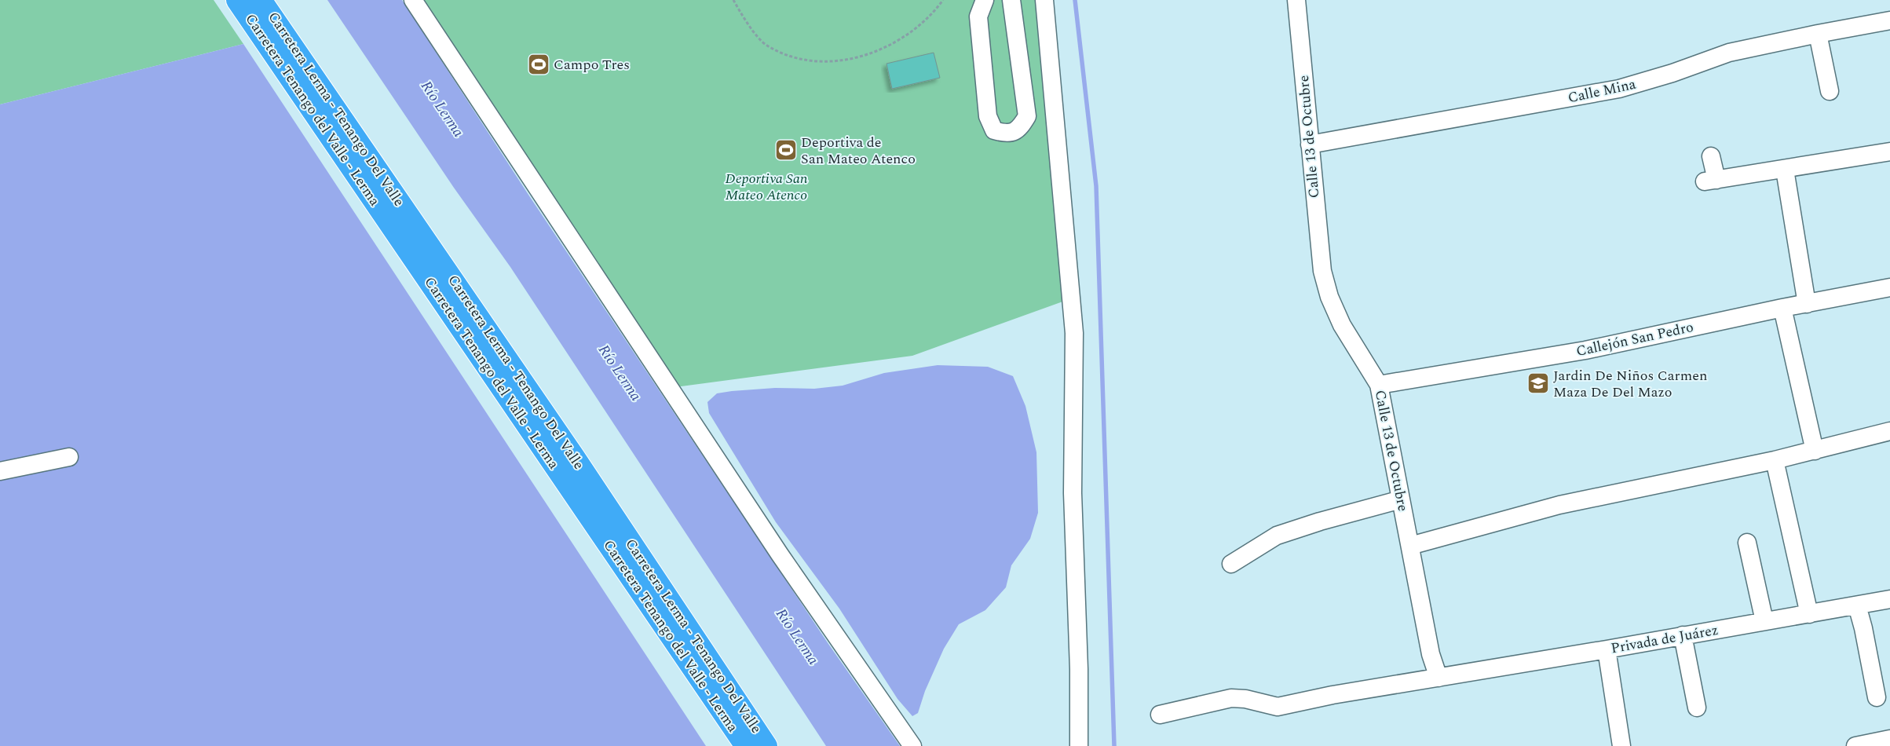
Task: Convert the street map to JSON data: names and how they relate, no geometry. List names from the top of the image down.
{
  "streets": {
    "highway": ["Carretera Lerma - Tenango Del Valle", "Carretera Tenango del Valle - Lerma"],
    "street": [
      "Calle Mina",
      "Calle 13 de Octubre",
      "Callejón San Pedro",
      "Privada de Juárez"
    ]
  },
  "crossings": [
    ["Calle Mina", "Calle 13 de Octubre"],
    ["Calle 13 de Octubre", "Callejón San Pedro"],
    ["Calle 13 de Octubre", "Privada de Juárez"]
  ],
  "water": ["Río Lerma"],
  "parks": ["Deportiva San Mateo Atenco"],
  "places": {
    "sports": ["Campo Tres", "Deportiva de San Mateo Atenco"],
    "school or university": ["Jardin De Niños Carmen Maza De Del Mazo"]
  }
}
